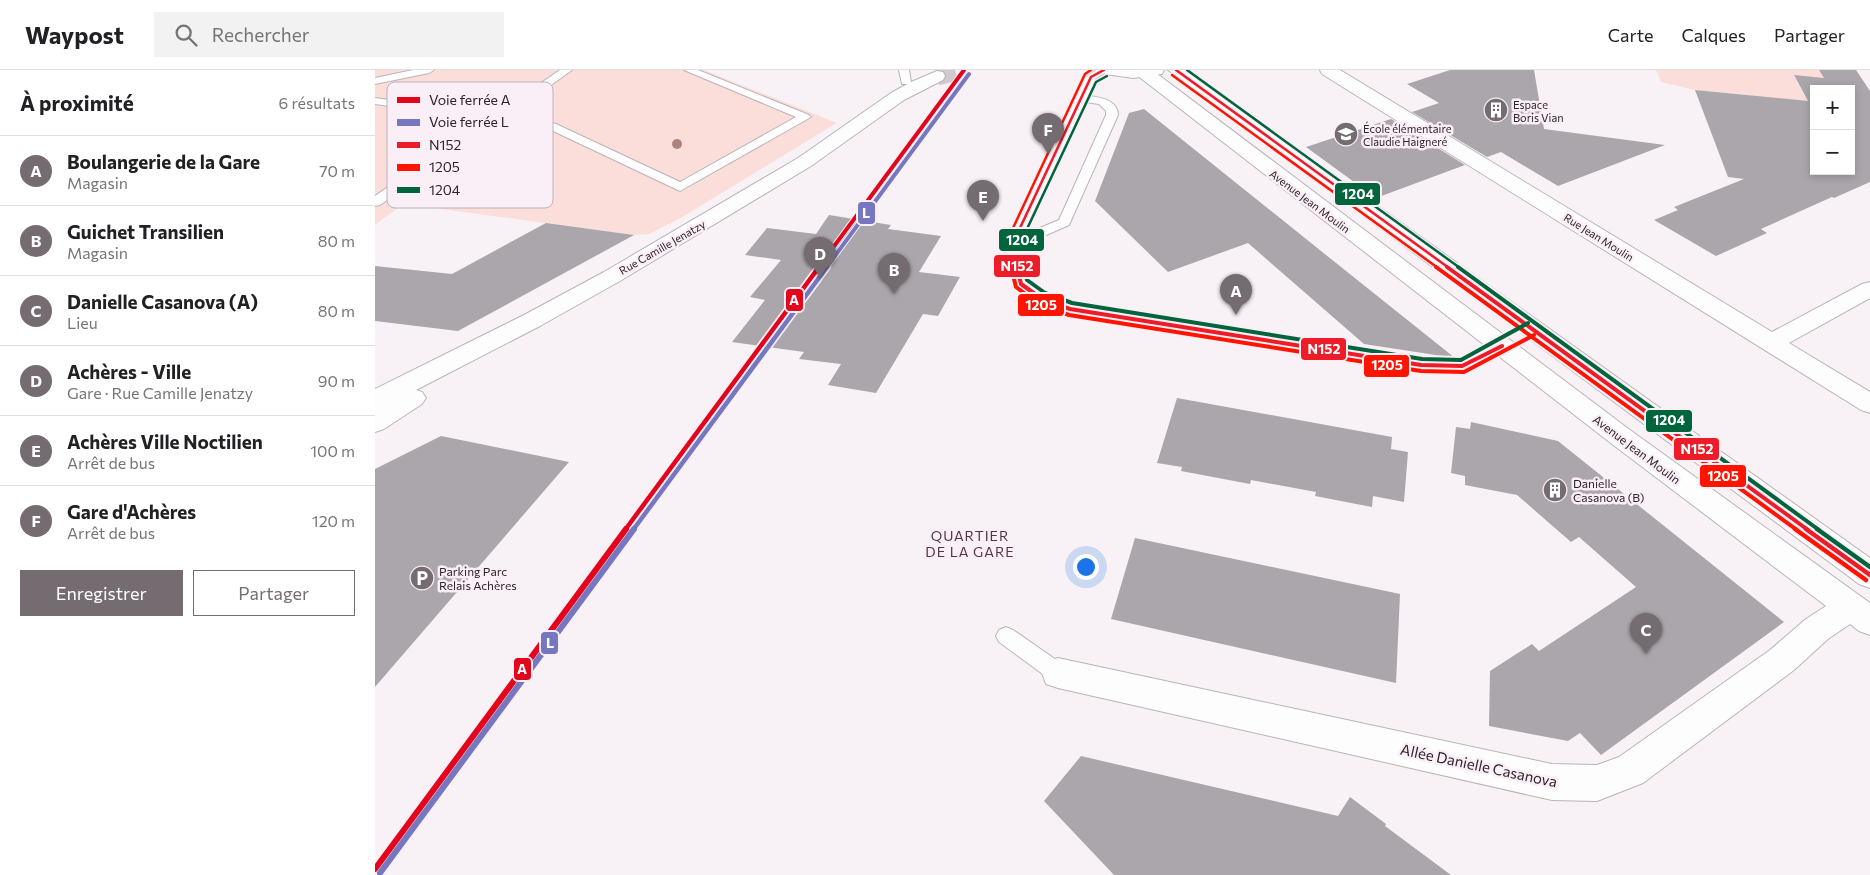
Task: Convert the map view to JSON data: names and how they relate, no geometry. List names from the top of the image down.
{
  "streets": {
    "street": [
      "Avenue Jean Moulin",
      "Rue Jean Moulin",
      "Rue Camille Jenatzy",
      "Allée Danielle Casanova"
    ]
  },
  "crossings": [
    ["Avenue Jean Moulin", "Allée Danielle Casanova"]
  ],
  "districts": ["QUARTIER DE LA GARE"],
  "places": {
    "building": ["Espace Boris Vian", "Danielle Casanova (B)"],
    "school or university": ["École élémentaire Claudie Haigneré"],
    "parking": ["Parking Parc Relais Achères"]
  },
  "lines": [
    "rail line A",
    "transit line N152",
    "transit line 1205",
    "transit line 1204",
    "rail line L"
  ],
  "legend": [
    "Voie ferrée A",
    "Voie ferrée L",
    "N152",
    "1205",
    "1204"
  ],
  "page": {
    "header": "Waypost",
    "search": "Rechercher",
    "nav": ["Carte", "Calques", "Partager"],
    "heading": ["À proximité", "6 résultats"],
    "map_buttons": ["+", "−"],
    "pins": [
      "F",
      "E",
      "D",
      "B",
      "A",
      "C"
    ],
    "list": [
      {
        "mark": "A",
        "name": "Boulangerie de la Gare",
        "note": "Magasin",
        "value": "70 m"
      },
      {
        "mark": "B",
        "name": "Guichet Transilien",
        "note": "Magasin",
        "value": "80 m"
      },
      {
        "mark": "C",
        "name": "Danielle Casanova (A)",
        "note": "Lieu",
        "value": "80 m"
      },
      {
        "mark": "D",
        "name": "Achères - Ville",
        "note": "Gare · Rue Camille Jenatzy",
        "value": "90 m"
      },
      {
        "mark": "E",
        "name": "Achères Ville Noctilien",
        "note": "Arrêt de bus",
        "value": "100 m"
      },
      {
        "mark": "F",
        "name": "Gare d'Achères",
        "note": "Arrêt de bus",
        "value": "120 m"
      }
    ],
    "buttons": ["Enregistrer", "Partager"]
  }
}
